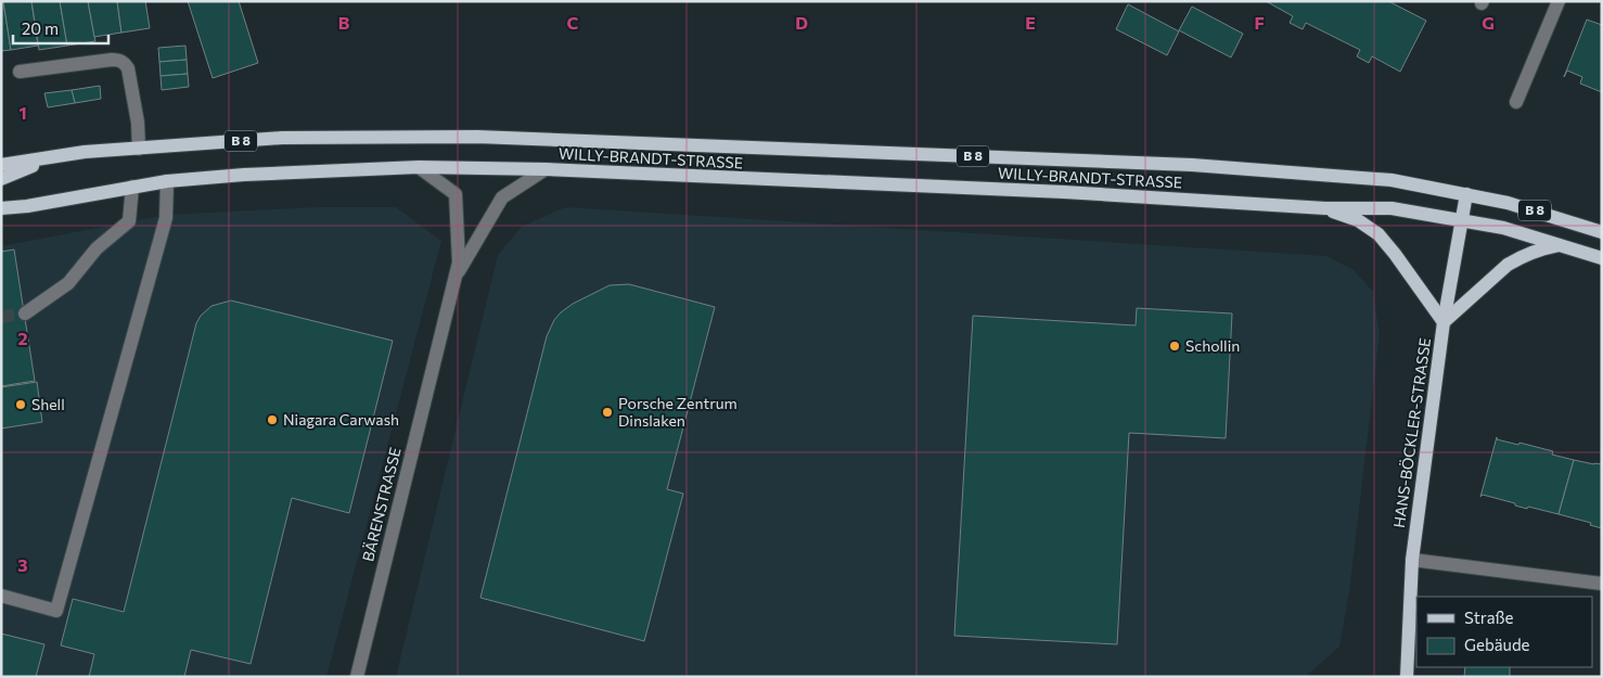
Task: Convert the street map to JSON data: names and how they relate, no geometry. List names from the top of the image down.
{
  "streets": {
    "main road": ["B 8", "WILLY-BRANDT-STRASSE", "HANS-BÖCKLER-STRASSE"],
    "street": ["BÄRENSTRASSE"]
  },
  "crossings": [
    ["B 8", "WILLY-BRANDT-STRASSE"],
    ["B 8", "BÄRENSTRASSE"],
    ["WILLY-BRANDT-STRASSE", "HANS-BÖCKLER-STRASSE"],
    ["WILLY-BRANDT-STRASSE", "BÄRENSTRASSE"]
  ],
  "places": [
    "Schollin",
    "Shell",
    "Porsche Zentrum Dinslaken",
    "Niagara Carwash"
  ],
  "legend": ["Straße", "Gebäude"],
  "scale_bar": "20 m",
  "grid": {
    "columns": [
      "B",
      "C",
      "D",
      "E",
      "F",
      "G"
    ],
    "rows": ["1", "2", "3"]
  }
}
